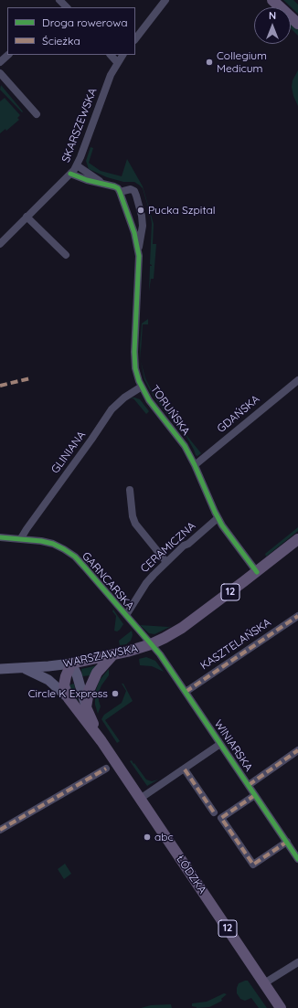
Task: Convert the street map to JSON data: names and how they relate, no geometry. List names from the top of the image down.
{
  "streets": {
    "main road": ["12", "WARSZAWSKA", "ŁÓDZKA"],
    "street": [
      "SKARSZEWSKA",
      "TORUŃSKA",
      "GDAŃSKA",
      "GLINIANA",
      "CERAMICZNA",
      "GARNCARSKA",
      "KASZTELAŃSKA",
      "WINIARSKA"
    ]
  },
  "crossings": [
    ["TORUŃSKA", "GDAŃSKA"],
    ["TORUŃSKA", "GLINIANA"],
    ["TORUŃSKA", "CERAMICZNA"],
    ["TORUŃSKA", "WARSZAWSKA"],
    ["GLINIANA", "GARNCARSKA"],
    ["CERAMICZNA", "GARNCARSKA"],
    ["GARNCARSKA", "WARSZAWSKA"],
    ["GARNCARSKA", "WINIARSKA"],
    ["12", "WARSZAWSKA"],
    ["12", "ŁÓDZKA"],
    ["KASZTELAŃSKA", "WINIARSKA"],
    ["WARSZAWSKA", "WINIARSKA"]
  ],
  "places": [
    "Collegium Medicum",
    "Pucka Szpital",
    "Circle K Express",
    "abc"
  ],
  "legend": ["Droga rowerowa", "Ścieżka"],
  "north": "top"
}
